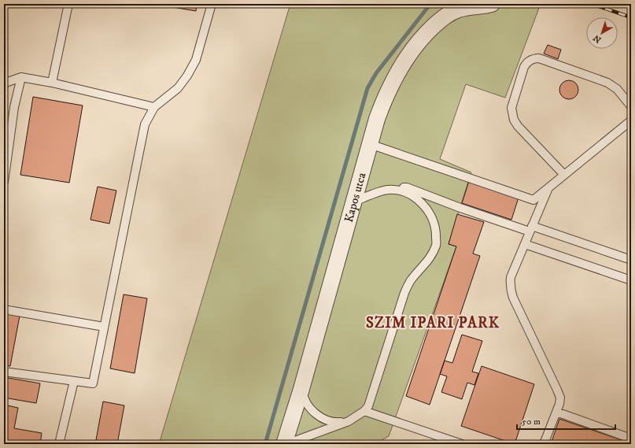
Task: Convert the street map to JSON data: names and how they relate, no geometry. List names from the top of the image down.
{
  "streets": {
    "street": ["Kapos utca"]
  },
  "districts": ["SZIM IPARI PARK"],
  "scale_bar": "50 m",
  "north": "bottom left"
}
